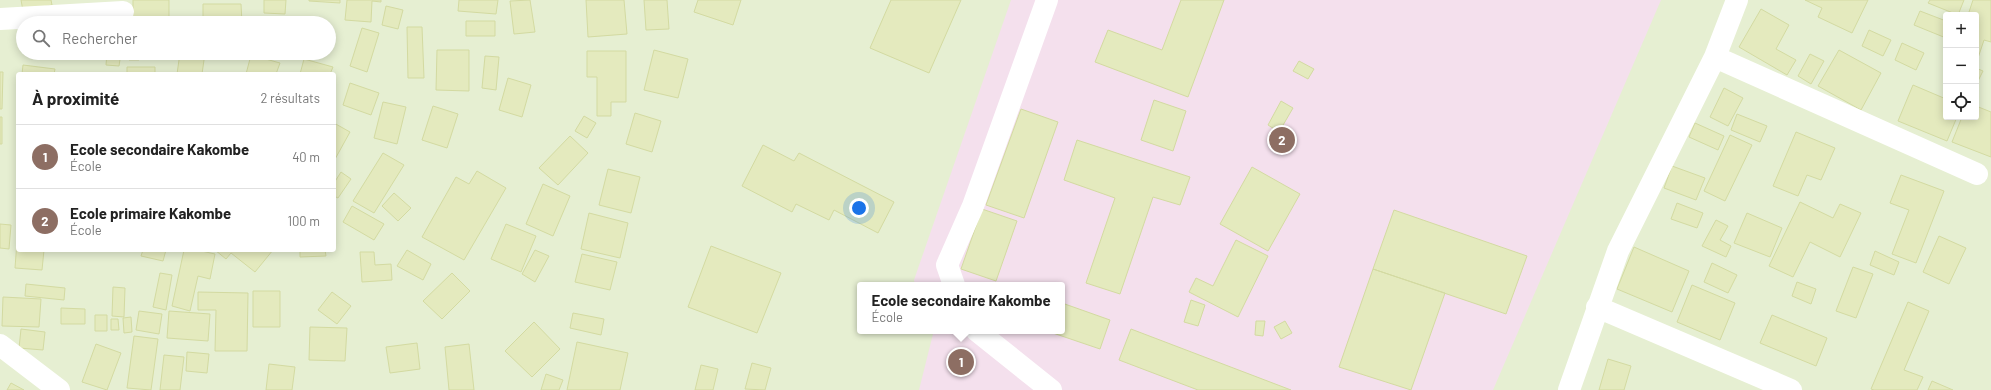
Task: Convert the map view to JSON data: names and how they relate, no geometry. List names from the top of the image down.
{
  "page": {
    "map_buttons": ["+", "−"],
    "search": "Rechercher",
    "heading": ["À proximité", "2 résultats"],
    "list": [
      {
        "mark": "1",
        "name": "Ecole secondaire Kakombe",
        "note": "École",
        "value": "40 m"
      },
      {
        "mark": "2",
        "name": "Ecole primaire Kakombe",
        "note": "École",
        "value": "100 m"
      }
    ],
    "pins": ["2", "1"],
    "popup": ["Ecole secondaire Kakombe", "École"]
  }
}
